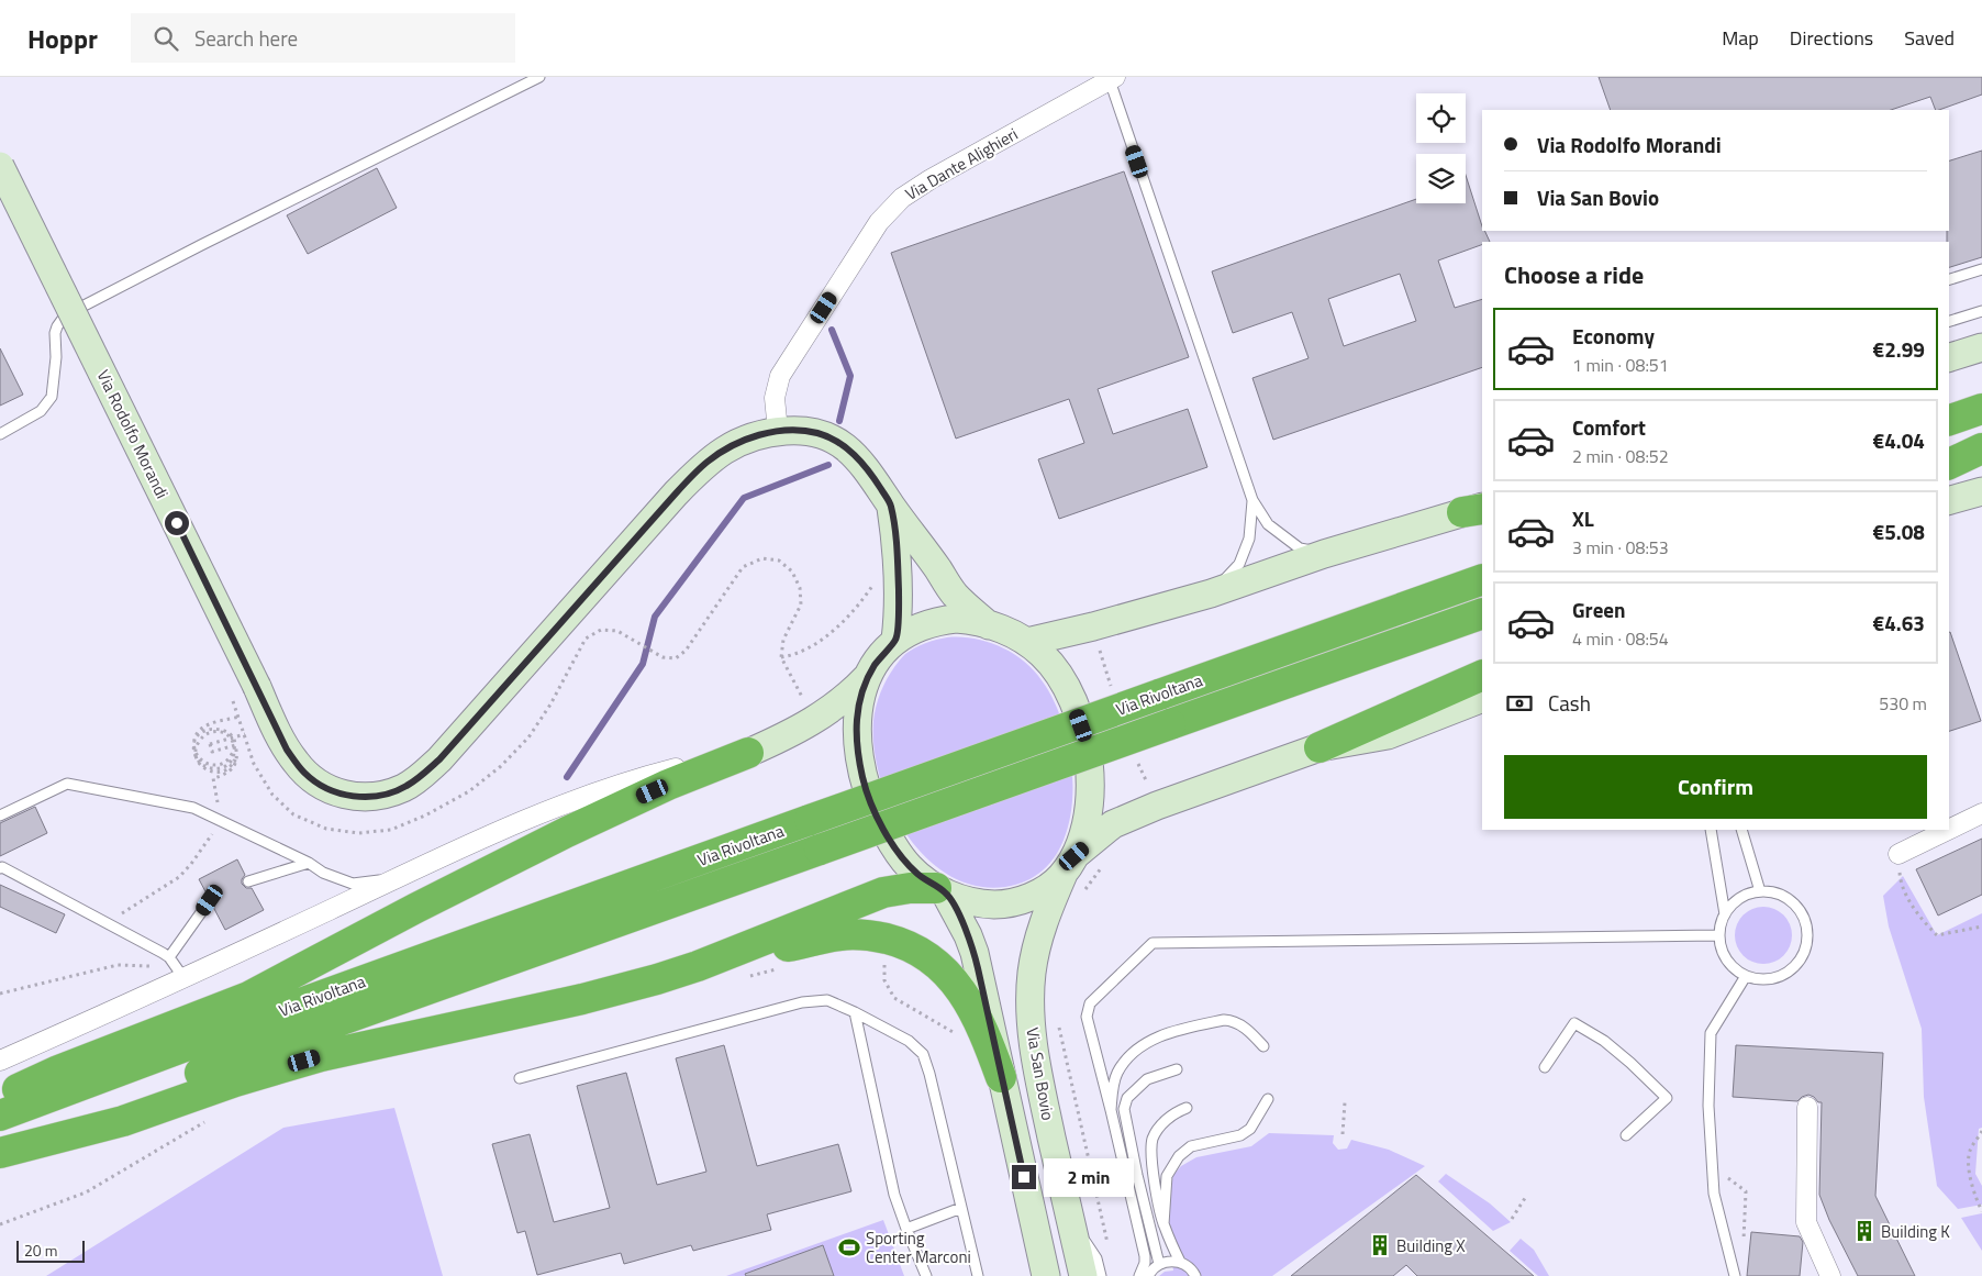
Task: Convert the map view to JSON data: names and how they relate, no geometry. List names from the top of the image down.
{
  "streets": {
    "highway": ["Via Rivoltana"],
    "main road": ["Via Rodolfo Morandi", "Via San Bovio"],
    "street": ["Via Dante Alighieri"]
  },
  "crossings": [
    ["Via Dante Alighieri", "Via Rodolfo Morandi"],
    ["Via Rodolfo Morandi", "Via San Bovio"]
  ],
  "places": {
    "building": ["Building K", "Building X"],
    "sports": ["Sporting Center Marconi"]
  },
  "scale_bar": "20 m",
  "page": {
    "header": "Hoppr",
    "search": "Search here",
    "nav": ["Map", "Directions", "Saved"],
    "banner": ["Via Rodolfo Morandi", "Via San Bovio"],
    "heading": "Choose a ride",
    "list": [
      {
        "name": "Economy",
        "note": "1 min · 08:51",
        "value": "€2.99"
      },
      {
        "name": "Comfort",
        "note": "2 min · 08:52",
        "value": "€4.04"
      },
      {
        "name": "XL",
        "note": "3 min · 08:53",
        "value": "€5.08"
      },
      {
        "name": "Green",
        "note": "4 min · 08:54",
        "value": "€4.63"
      }
    ],
    "pay": ["Cash", "530 m"],
    "buttons": "Confirm",
    "bubble": "2 min",
    "scale": "20 m"
  }
}
